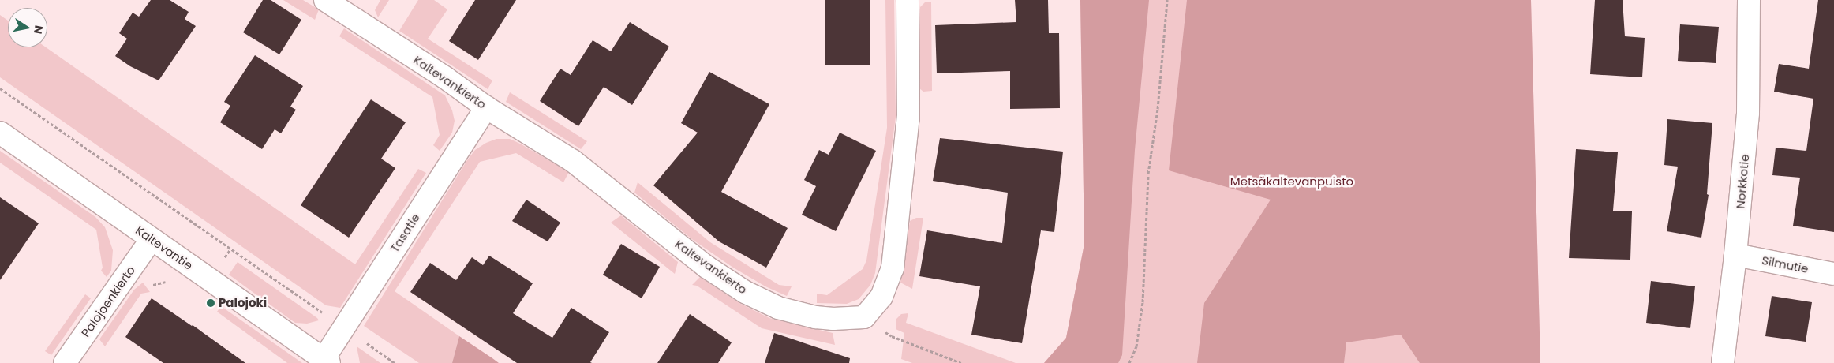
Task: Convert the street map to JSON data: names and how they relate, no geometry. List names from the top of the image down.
{
  "streets": {
    "street": [
      "Kaltevankierto",
      "Norkkotie",
      "Tasatie",
      "Kaltevantie",
      "Silmutie",
      "Palojoenkierto"
    ]
  },
  "crossings": [
    ["Kaltevankierto", "Tasatie"],
    ["Norkkotie", "Silmutie"],
    ["Tasatie", "Kaltevantie"],
    ["Kaltevantie", "Palojoenkierto"]
  ],
  "parks": ["Metsäkaltevanpuisto"],
  "places": ["Palojoki"],
  "north": "right"
}
